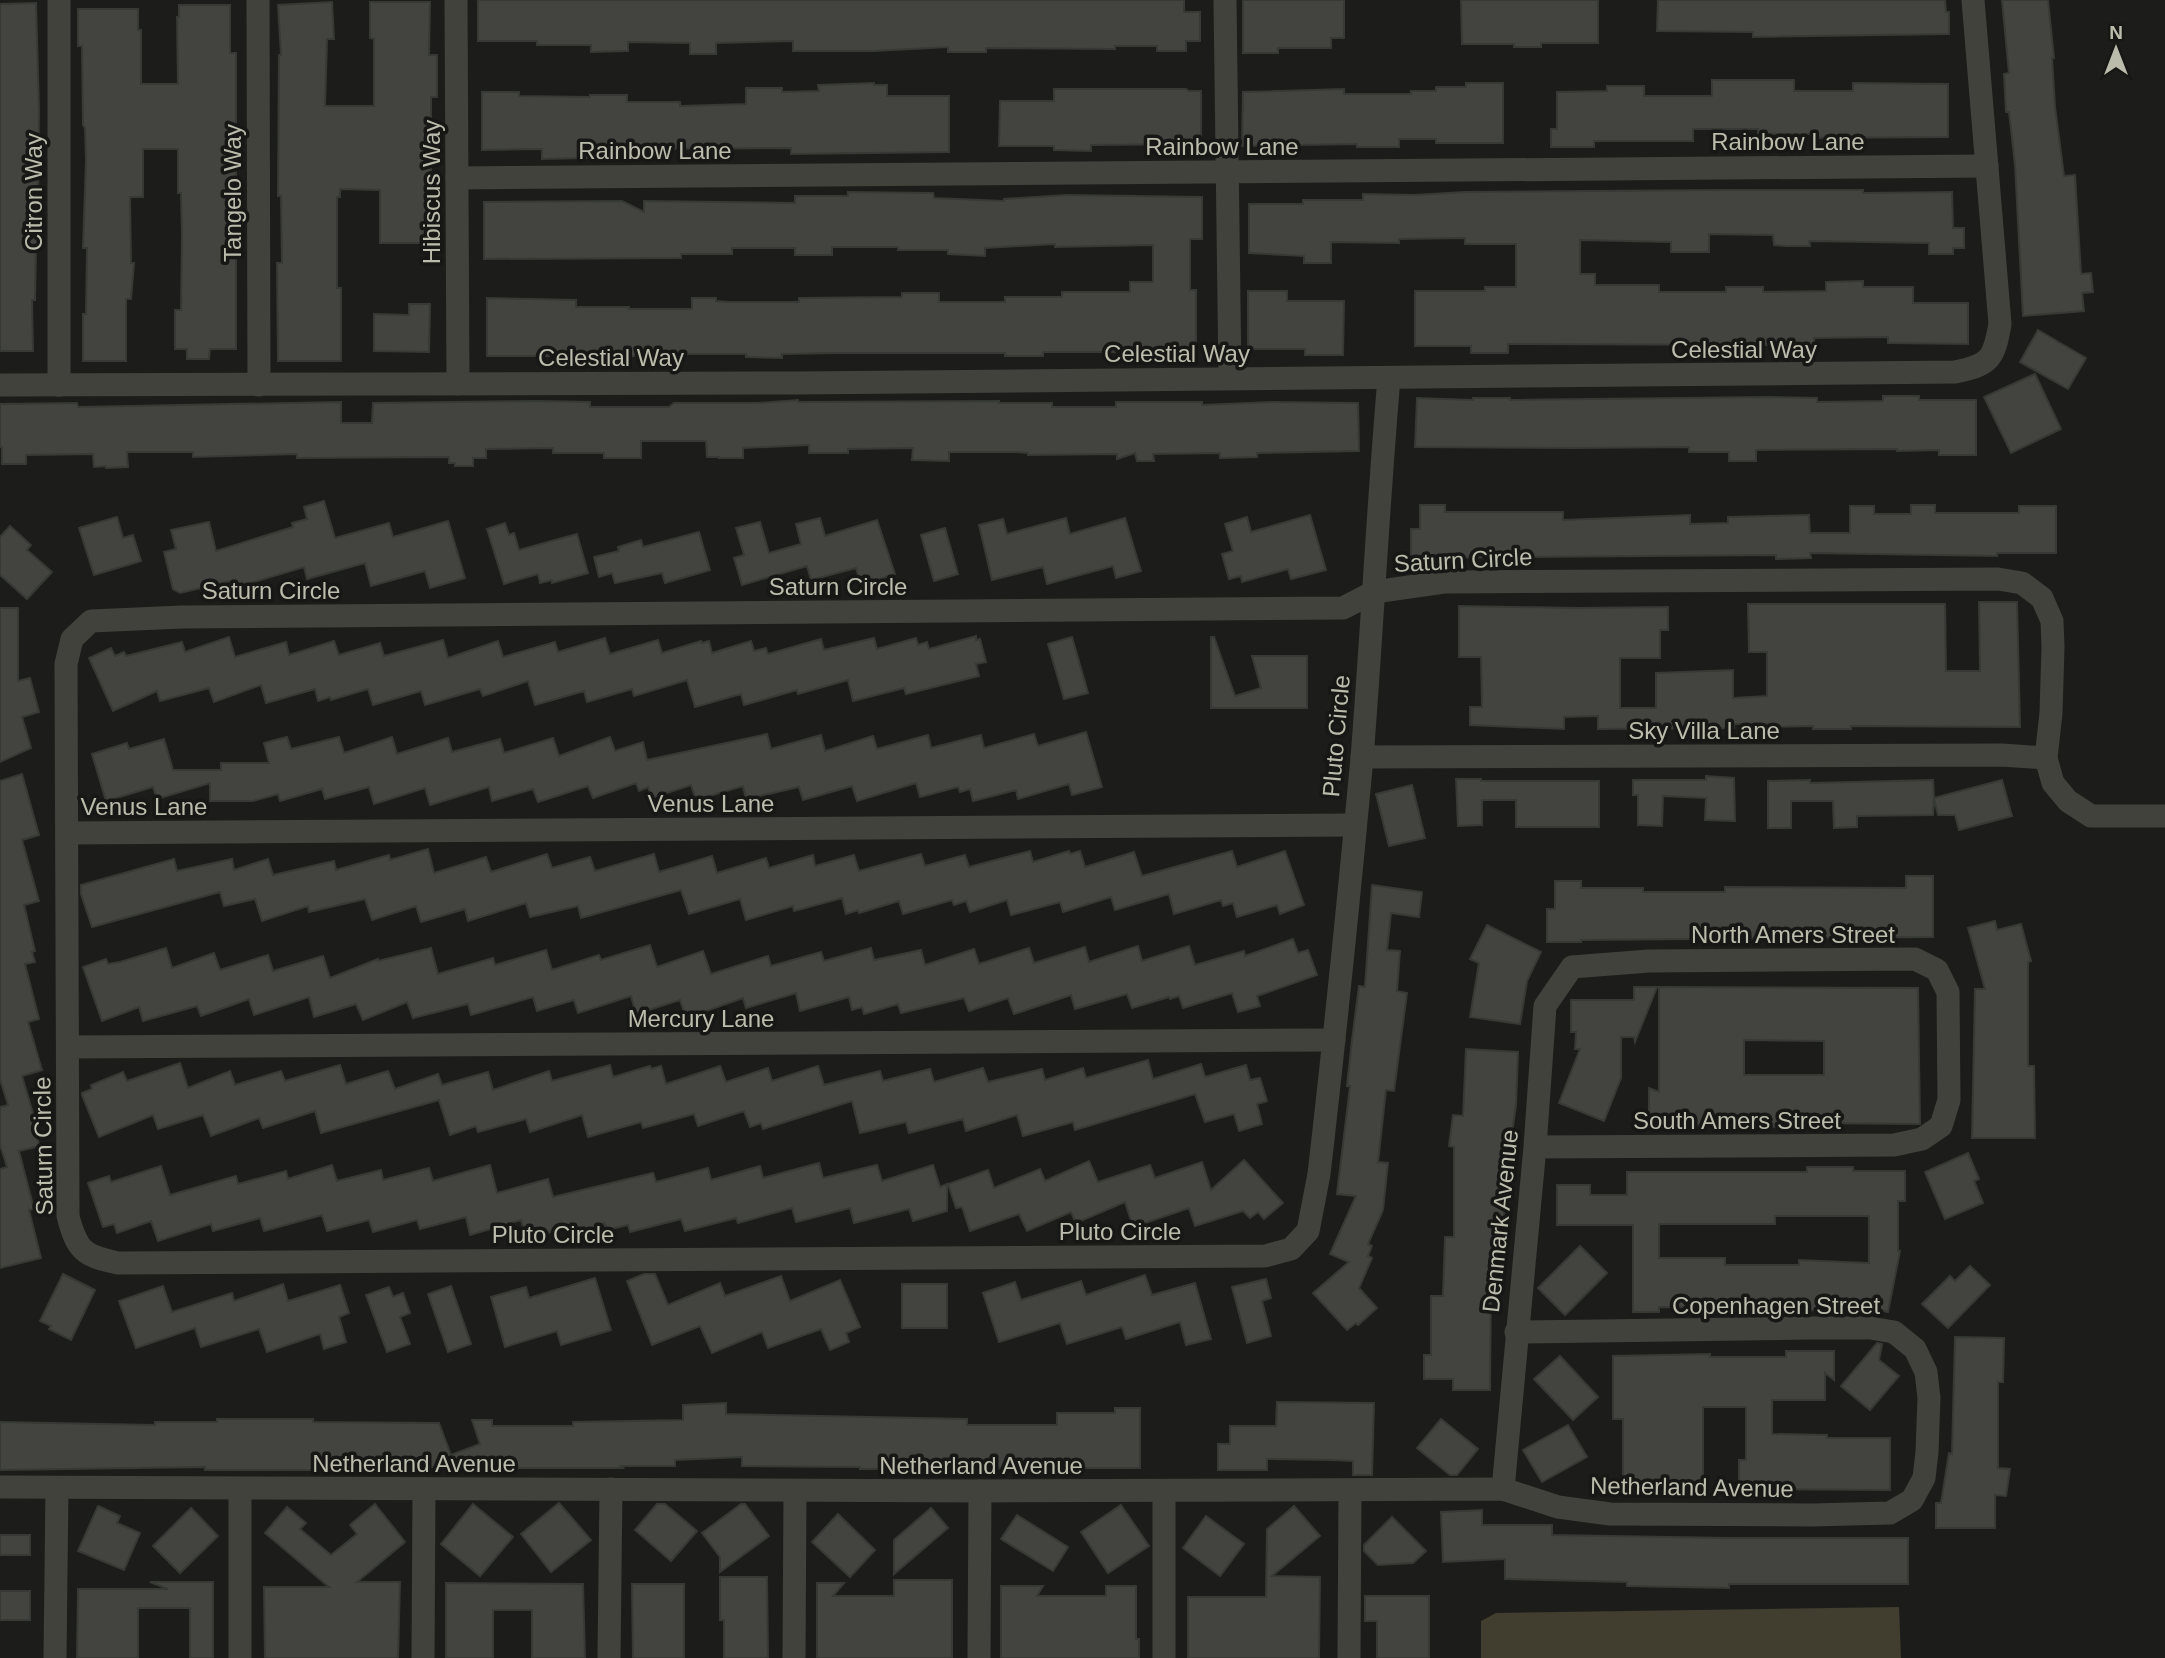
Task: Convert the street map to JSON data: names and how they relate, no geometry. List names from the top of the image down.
{
  "streets": {
    "street": [
      "Rainbow Lane",
      "Citron Way",
      "Hibiscus Way",
      "Tangelo Way",
      "Celestial Way",
      "Saturn Circle",
      "Sky Villa Lane",
      "Pluto Circle",
      "Venus Lane",
      "North Amers Street",
      "Mercury Lane",
      "South Amers Street",
      "Denmark Avenue",
      "Copenhagen Street",
      "Netherland Avenue"
    ]
  },
  "crossings": [
    ["Rainbow Lane", "Hibiscus Way"],
    ["Rainbow Lane", "Celestial Way"],
    ["Citron Way", "Celestial Way"],
    ["Hibiscus Way", "Celestial Way"],
    ["Tangelo Way", "Celestial Way"],
    ["Celestial Way", "Pluto Circle"],
    ["Saturn Circle", "Sky Villa Lane"],
    ["Saturn Circle", "Pluto Circle"],
    ["Saturn Circle", "Venus Lane"],
    ["Saturn Circle", "Mercury Lane"],
    ["Sky Villa Lane", "Pluto Circle"],
    ["Pluto Circle", "Venus Lane"],
    ["Pluto Circle", "Mercury Lane"],
    ["North Amers Street", "South Amers Street"],
    ["North Amers Street", "Denmark Avenue"],
    ["South Amers Street", "Denmark Avenue"],
    ["Denmark Avenue", "Copenhagen Street"],
    ["Denmark Avenue", "Netherland Avenue"],
    ["Copenhagen Street", "Netherland Avenue"]
  ],
  "north": "top"
}
